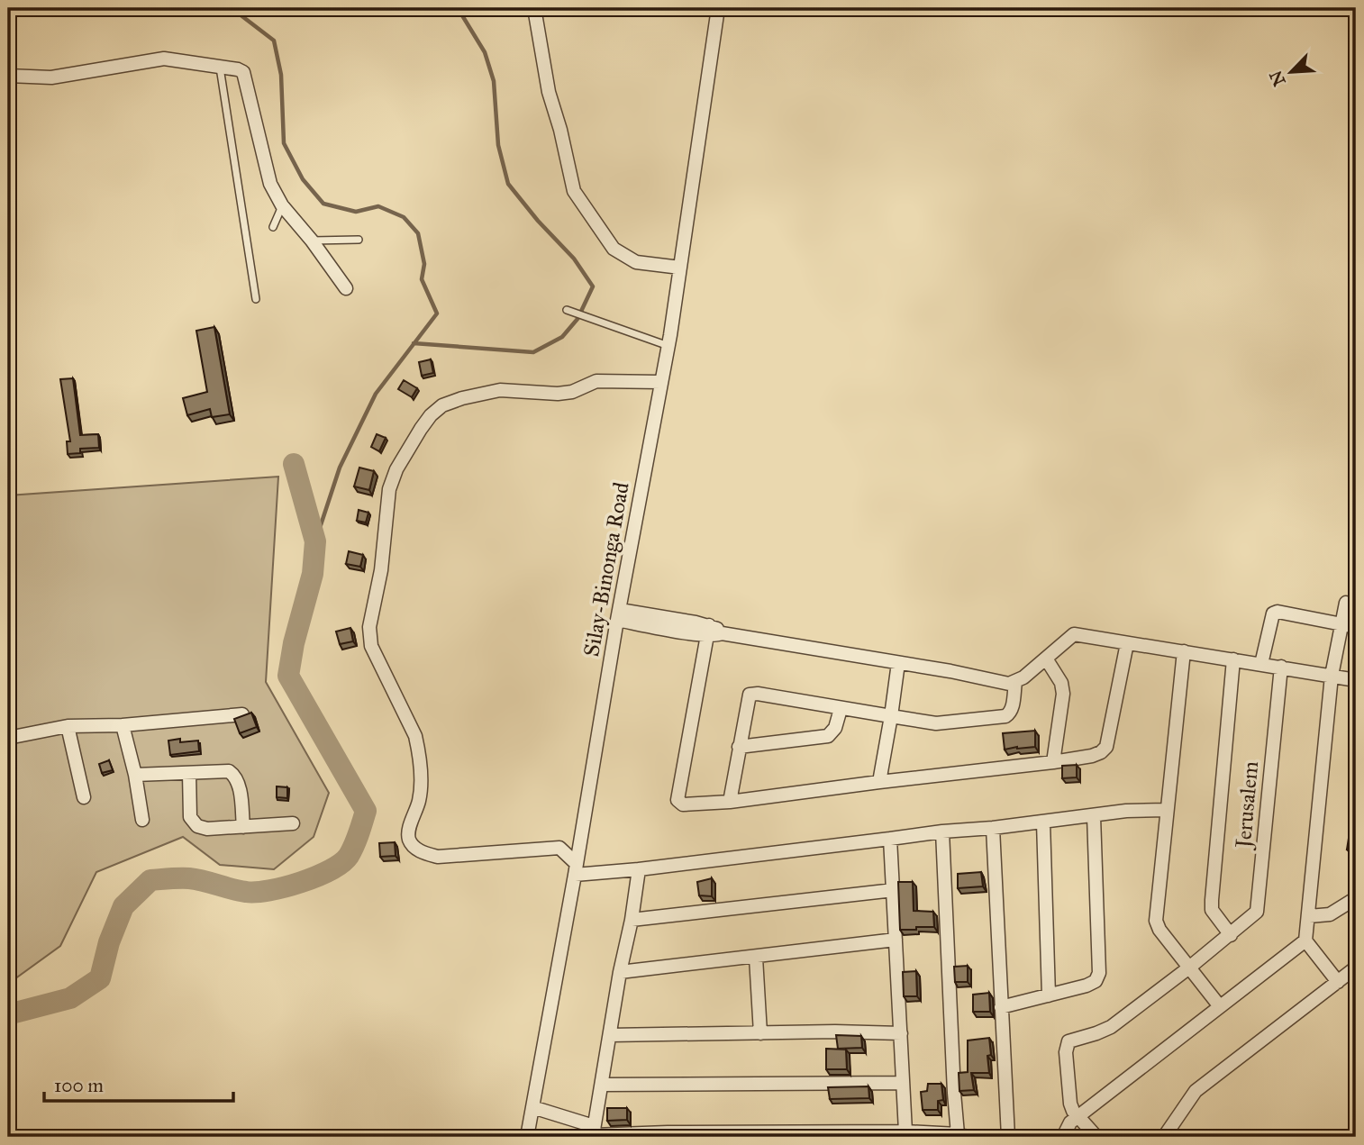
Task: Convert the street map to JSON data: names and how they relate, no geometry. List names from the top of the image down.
{
  "streets": {
    "street": ["Silay-Binonga Road", "Jerusalem"]
  },
  "scale_bar": "100 m",
  "north": "bottom left"
}
